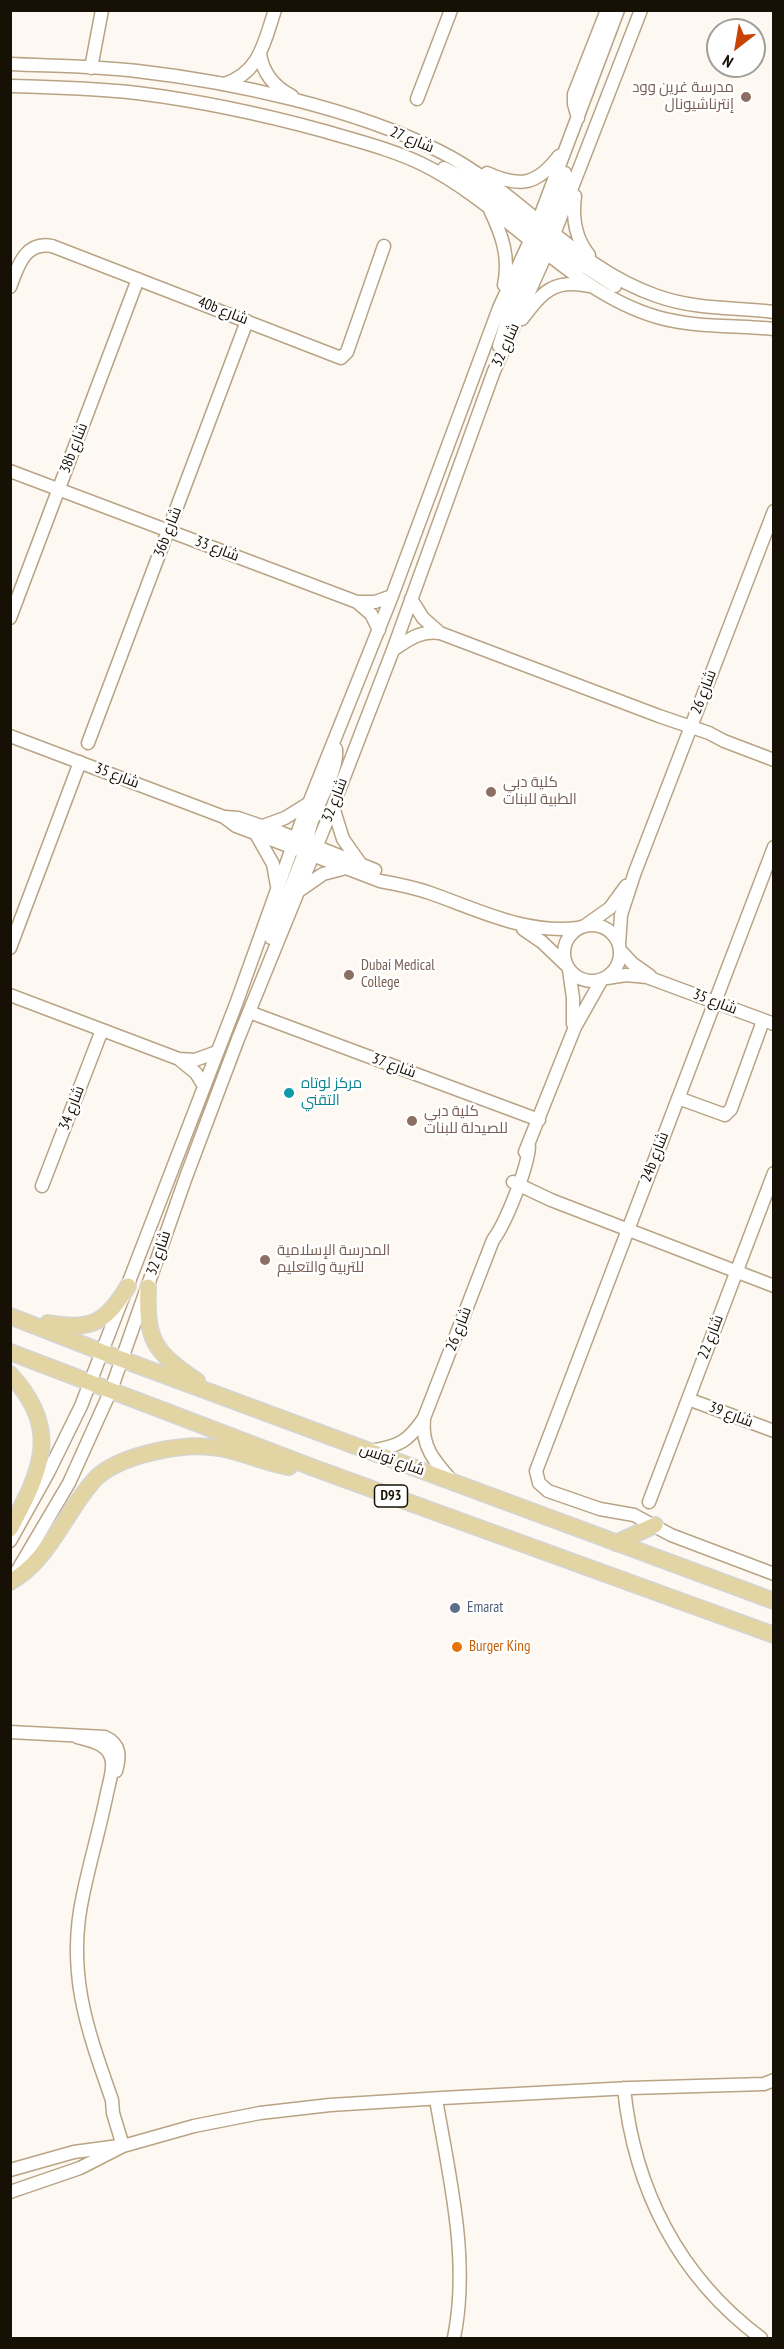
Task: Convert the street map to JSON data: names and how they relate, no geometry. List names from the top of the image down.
{
  "streets": {
    "main road": ["شارع تونس", "D93"],
    "street": [
      "شارع 27",
      "40b شارع",
      "شارع 32",
      "38b شارع",
      "36b شارع",
      "شارع 33",
      "شارع 26",
      "شارع 35",
      "شارع 37",
      "شارع 34",
      "24b شارع",
      "شارع 22",
      "شارع 39"
    ]
  },
  "crossings": [
    ["شارع 27", "شارع 32"],
    ["40b شارع", "38b شارع"],
    ["40b شارع", "36b شارع"],
    ["شارع 32", "شارع 33"],
    ["شارع 32", "شارع 35"],
    ["شارع 32", "شارع 37"],
    ["شارع 32", "شارع تونس"],
    ["شارع 32", "D93"],
    ["38b شارع", "شارع 33"],
    ["36b شارع", "شارع 33"],
    ["شارع 26", "شارع 35"],
    ["شارع 26", "شارع 37"],
    ["شارع 26", "شارع تونس"],
    ["شارع 35", "24b شارع"],
    ["شارع 22", "شارع 39"]
  ],
  "places": [
    "مدرسة غرين وود إنترناشيونال",
    "كلية دبي الطبية للبنات",
    "Dubai Medical College",
    "مركز لوتاه التقني",
    "كلية دبي للصيدلة للبنات",
    "المدرسة الإسلامية للتربية والتعليم",
    "Emarat",
    "Burger King"
  ],
  "north": "bottom left"
}
